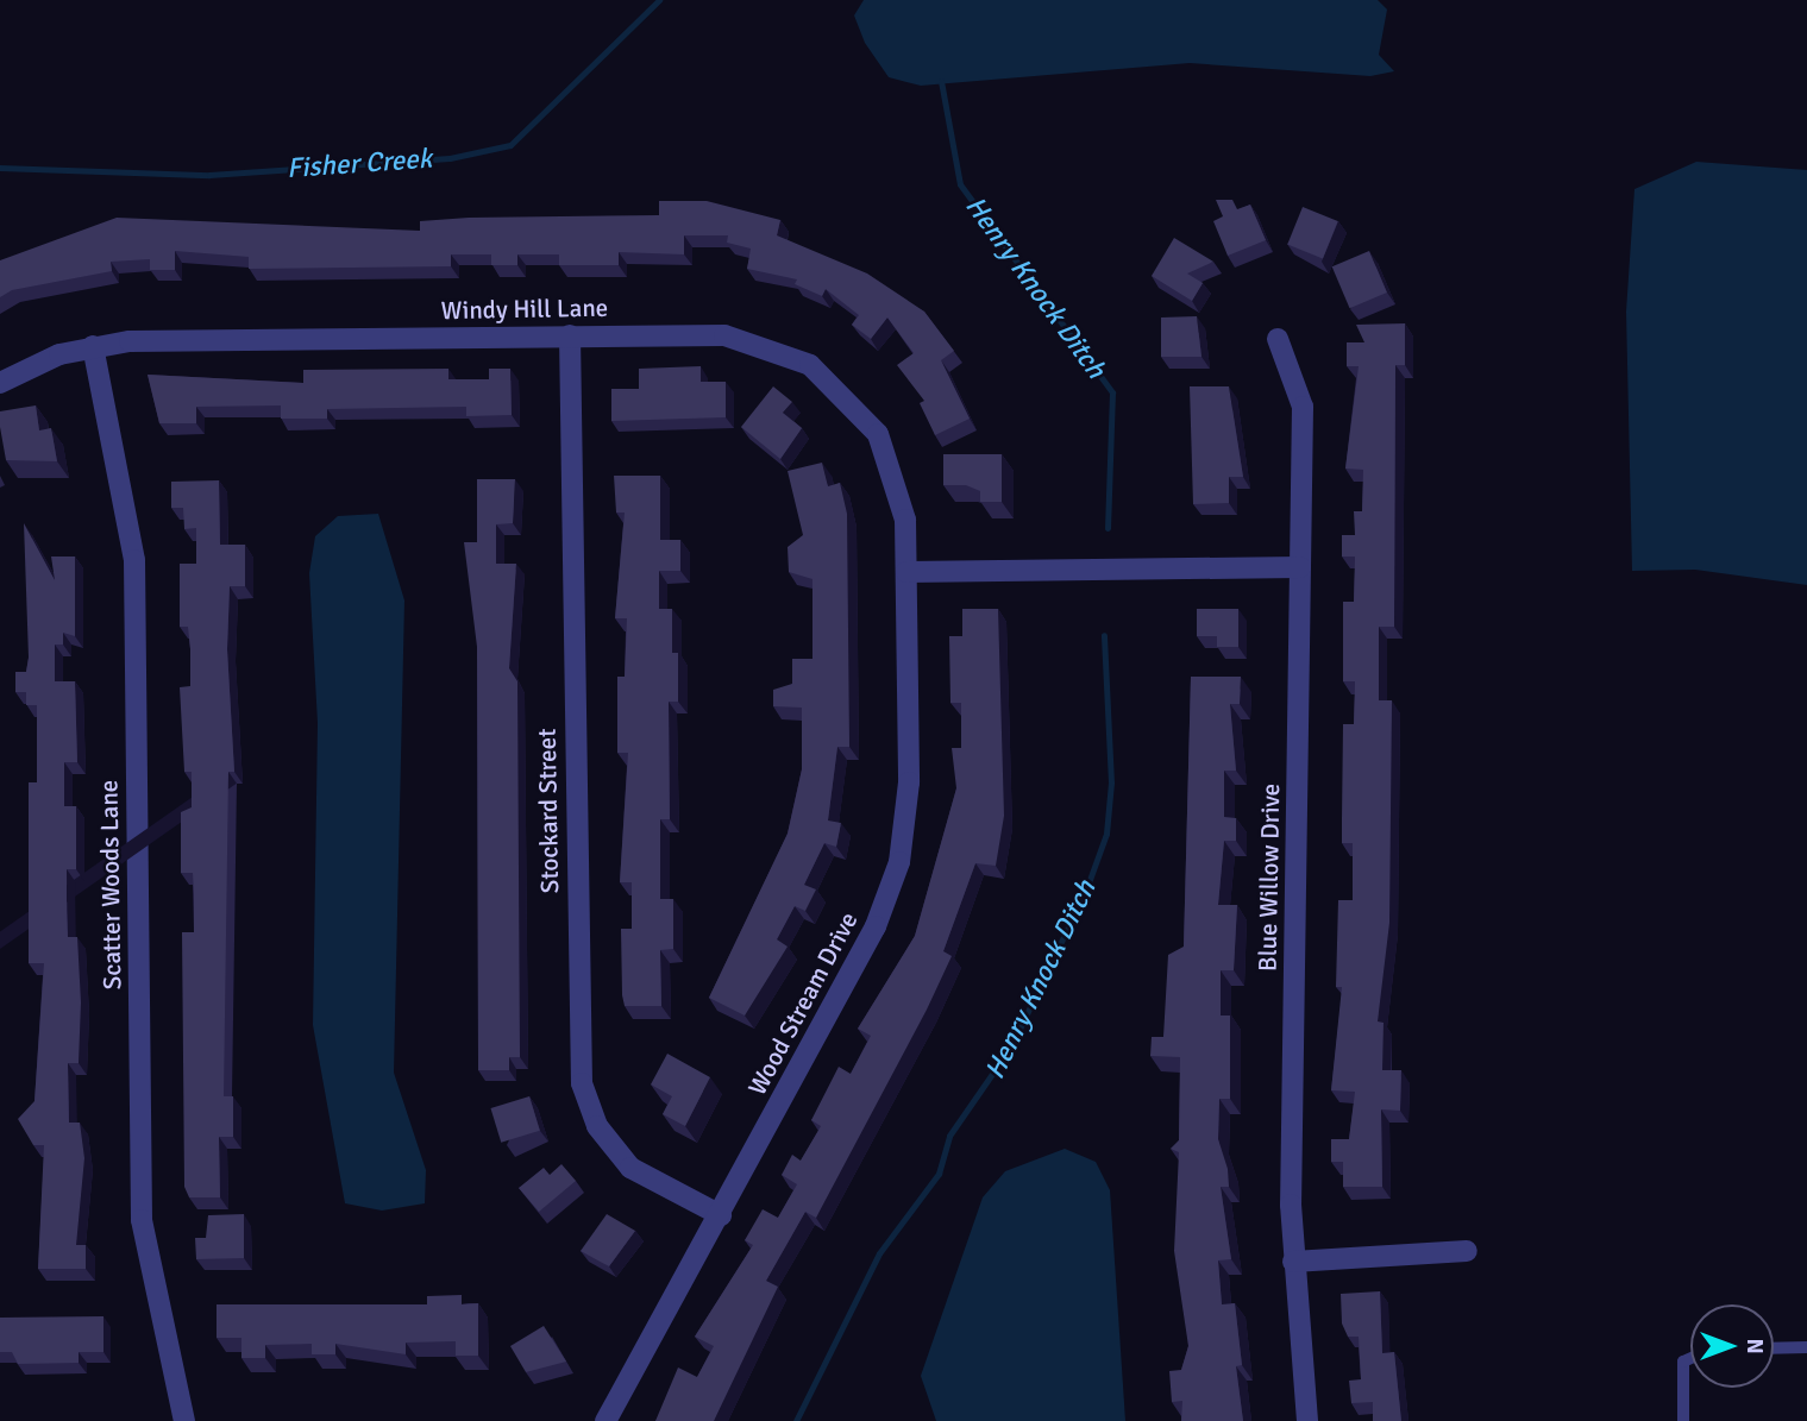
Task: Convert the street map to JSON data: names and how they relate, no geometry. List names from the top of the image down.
{
  "streets": {
    "street": [
      "Windy Hill Lane",
      "Stockard Street",
      "Blue Willow Drive",
      "Scatter Woods Lane",
      "Wood Stream Drive"
    ]
  },
  "crossings": [
    ["Windy Hill Lane", "Stockard Street"],
    ["Windy Hill Lane", "Scatter Woods Lane"],
    ["Windy Hill Lane", "Wood Stream Drive"],
    ["Stockard Street", "Wood Stream Drive"]
  ],
  "water": ["Fisher Creek", "Henry Knock Ditch"],
  "north": "right"
}
